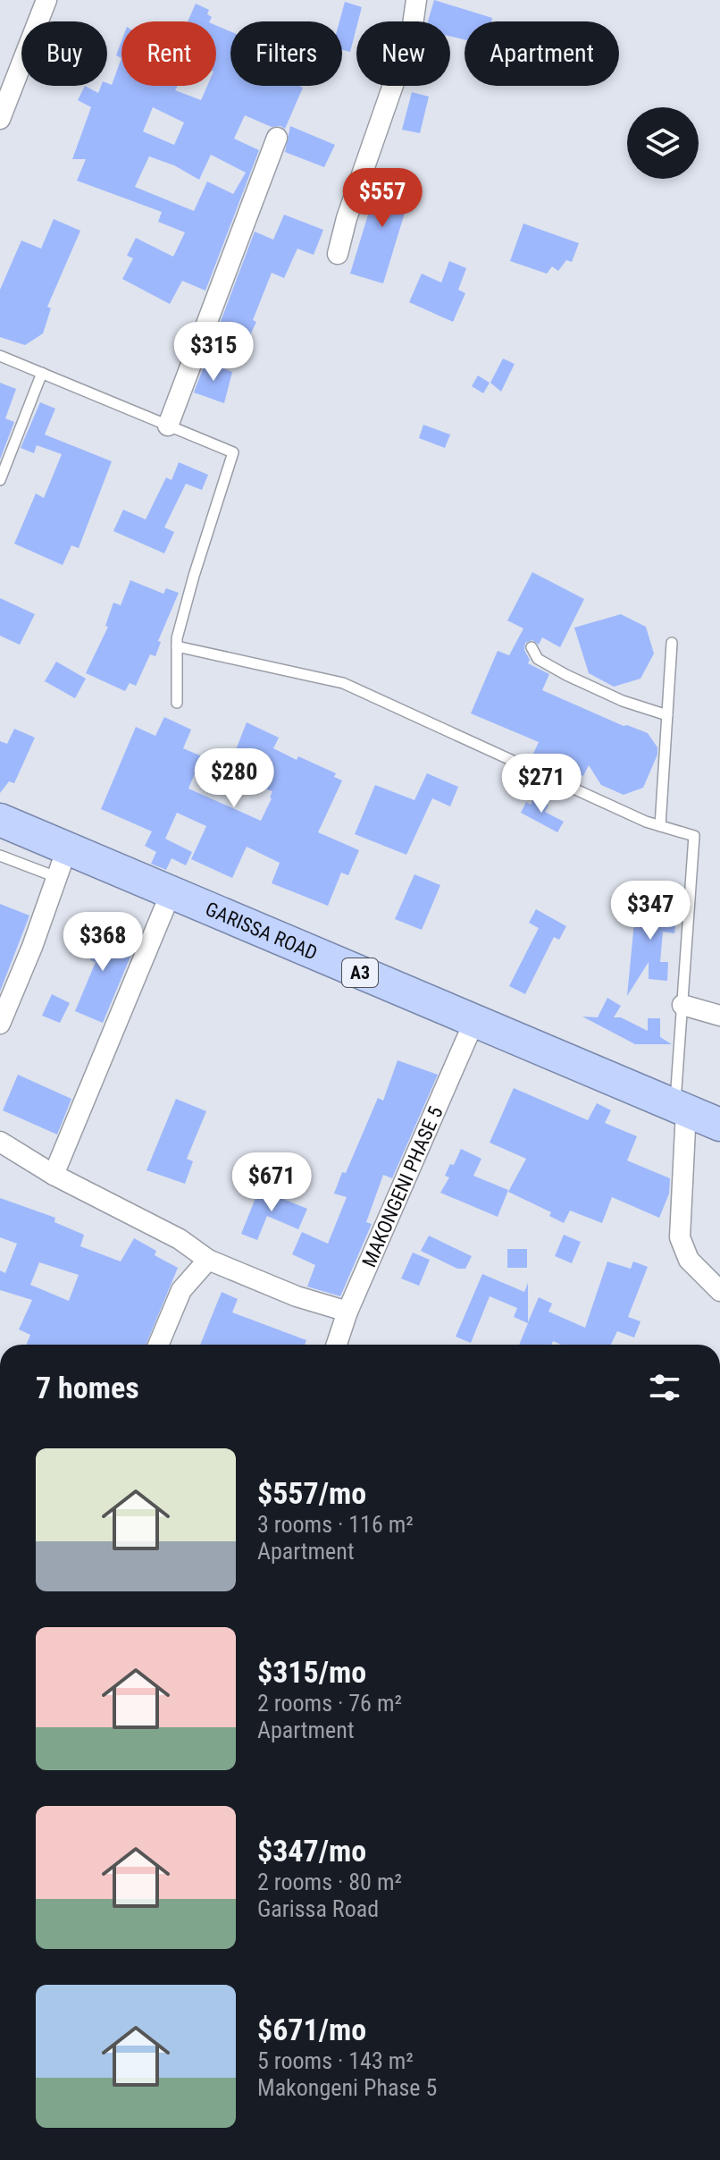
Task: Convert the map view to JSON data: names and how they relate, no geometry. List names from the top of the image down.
{
  "streets": {
    "highway": ["GARISSA ROAD", "A3"],
    "street": ["MAKONGENI PHASE 5"]
  },
  "crossings": [
    ["GARISSA ROAD", "MAKONGENI PHASE 5"]
  ],
  "page": {
    "chip": [
      "Buy",
      "Rent",
      "Filters",
      "New",
      "Apartment"
    ],
    "price": [
      "$557",
      "$315",
      "$280",
      "$271",
      "$347",
      "$368",
      "$671"
    ],
    "heading": "7 homes",
    "list": [
      {
        "name": "$557/mo",
        "note": "3 rooms · 116 m² · Apartment"
      },
      {
        "name": "$315/mo",
        "note": "2 rooms · 76 m² · Apartment"
      },
      {
        "name": "$347/mo",
        "note": "2 rooms · 80 m² · Garissa Road"
      },
      {
        "name": "$671/mo",
        "note": "5 rooms · 143 m² · Makongeni Phase 5"
      }
    ]
  }
}
